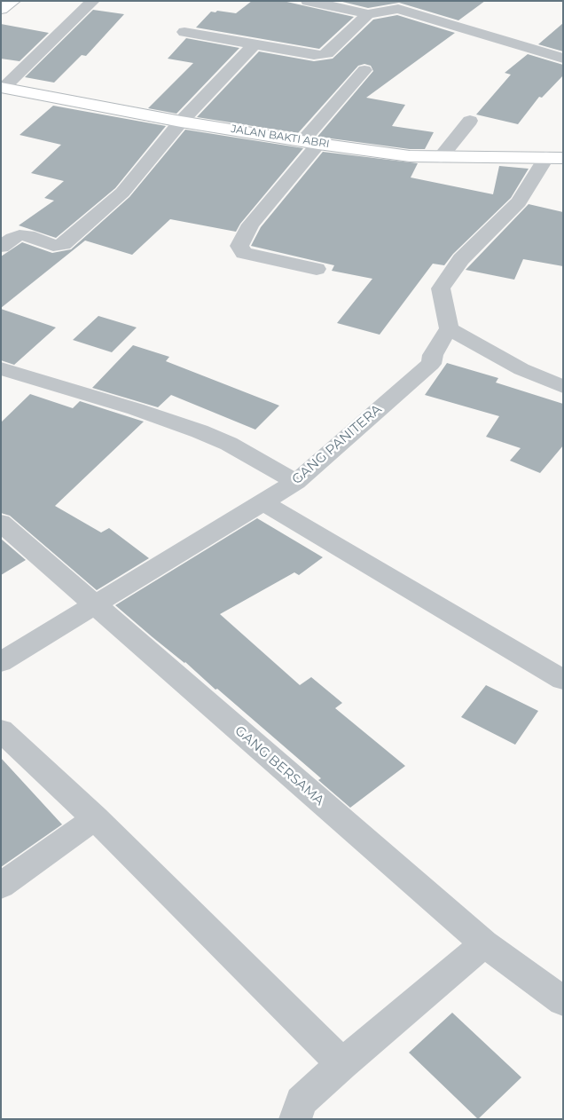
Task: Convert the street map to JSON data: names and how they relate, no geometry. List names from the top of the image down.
{
  "streets": {
    "street": ["JALAN BAKTI ABRI", "GANG PANITERA", "GANG BERSAMA"]
  },
  "crossings": [
    ["GANG PANITERA", "GANG BERSAMA"]
  ]
}
